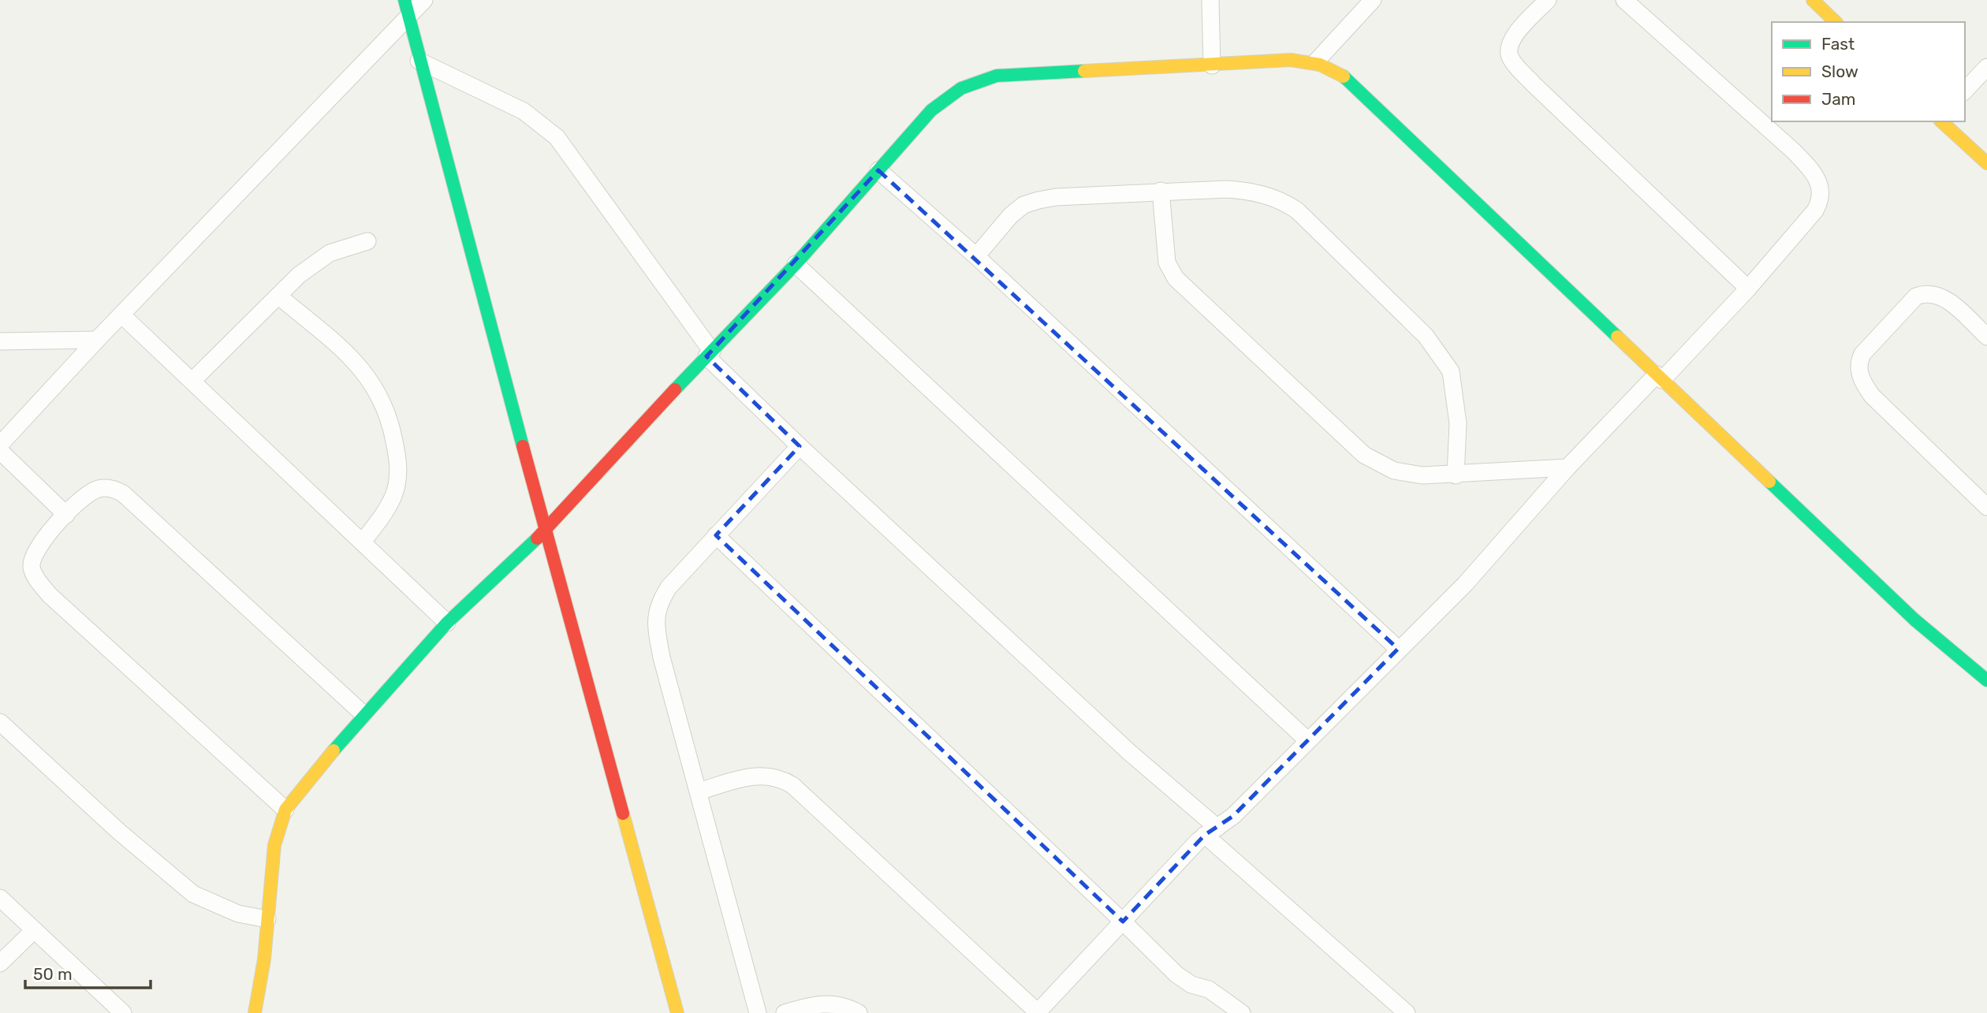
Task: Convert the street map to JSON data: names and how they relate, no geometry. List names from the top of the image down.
{
  "legend": ["Fast", "Slow", "Jam"],
  "scale_bar": "50 m"
}
